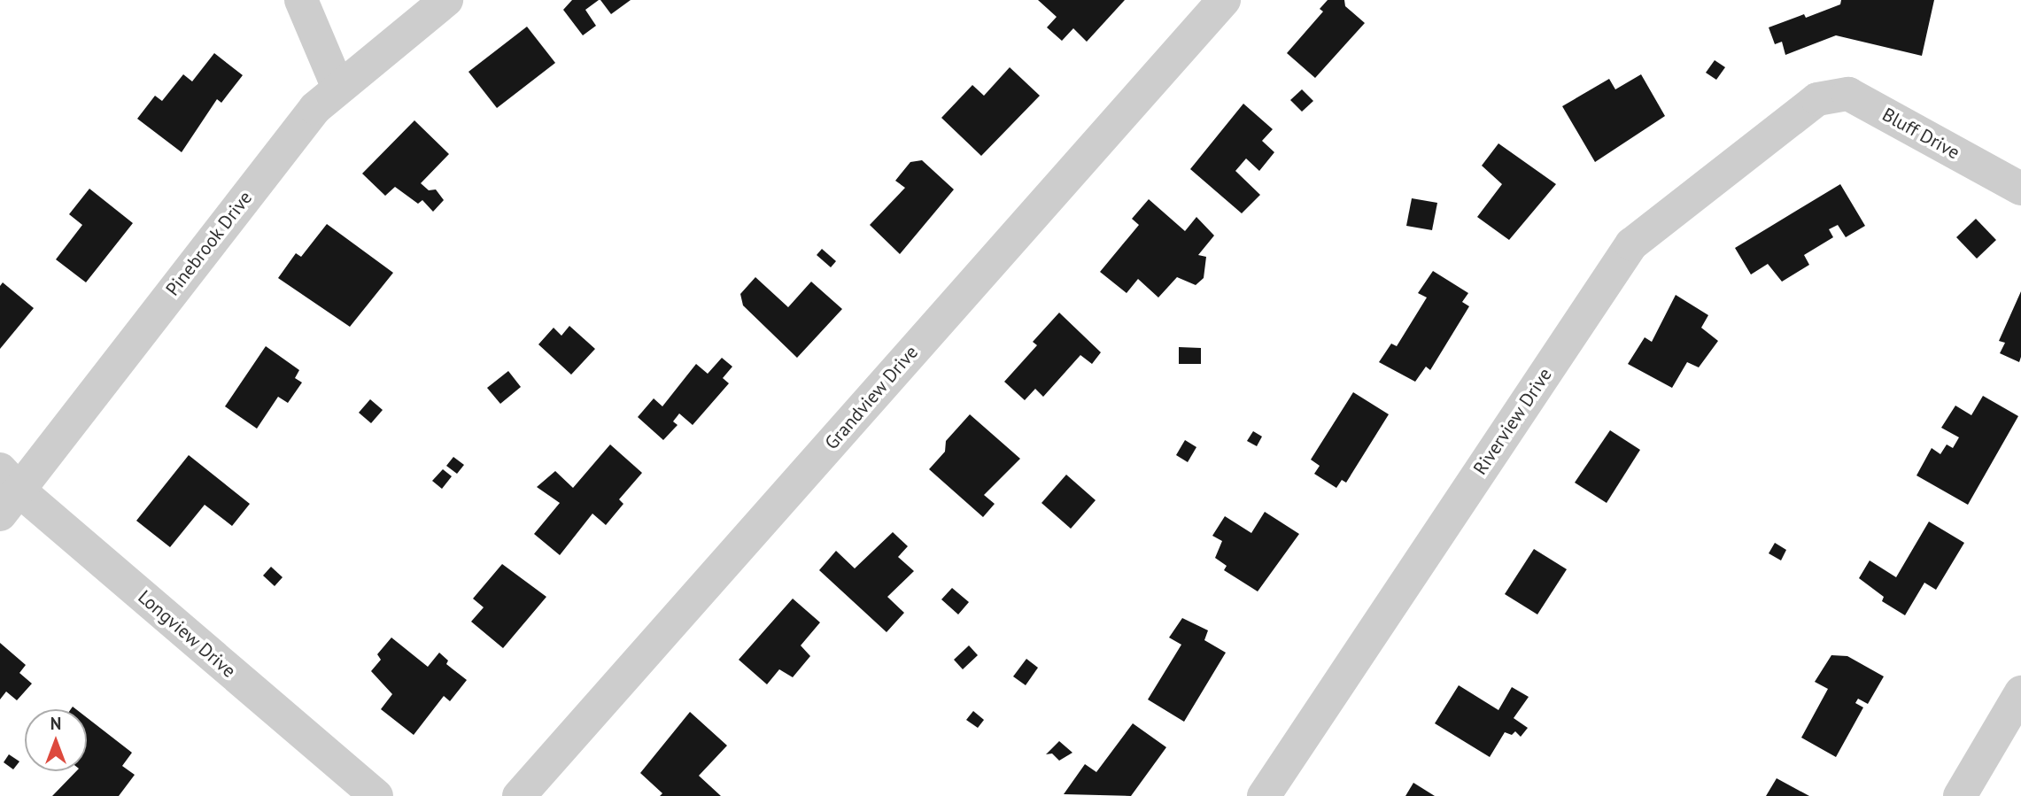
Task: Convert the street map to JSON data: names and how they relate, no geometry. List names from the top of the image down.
{
  "streets": {
    "street": [
      "Bluff Drive",
      "Pinebrook Drive",
      "Grandview Drive",
      "Riverview Drive",
      "Longview Drive"
    ]
  },
  "crossings": [
    ["Bluff Drive", "Riverview Drive"],
    ["Pinebrook Drive", "Longview Drive"]
  ],
  "north": "top"
}
